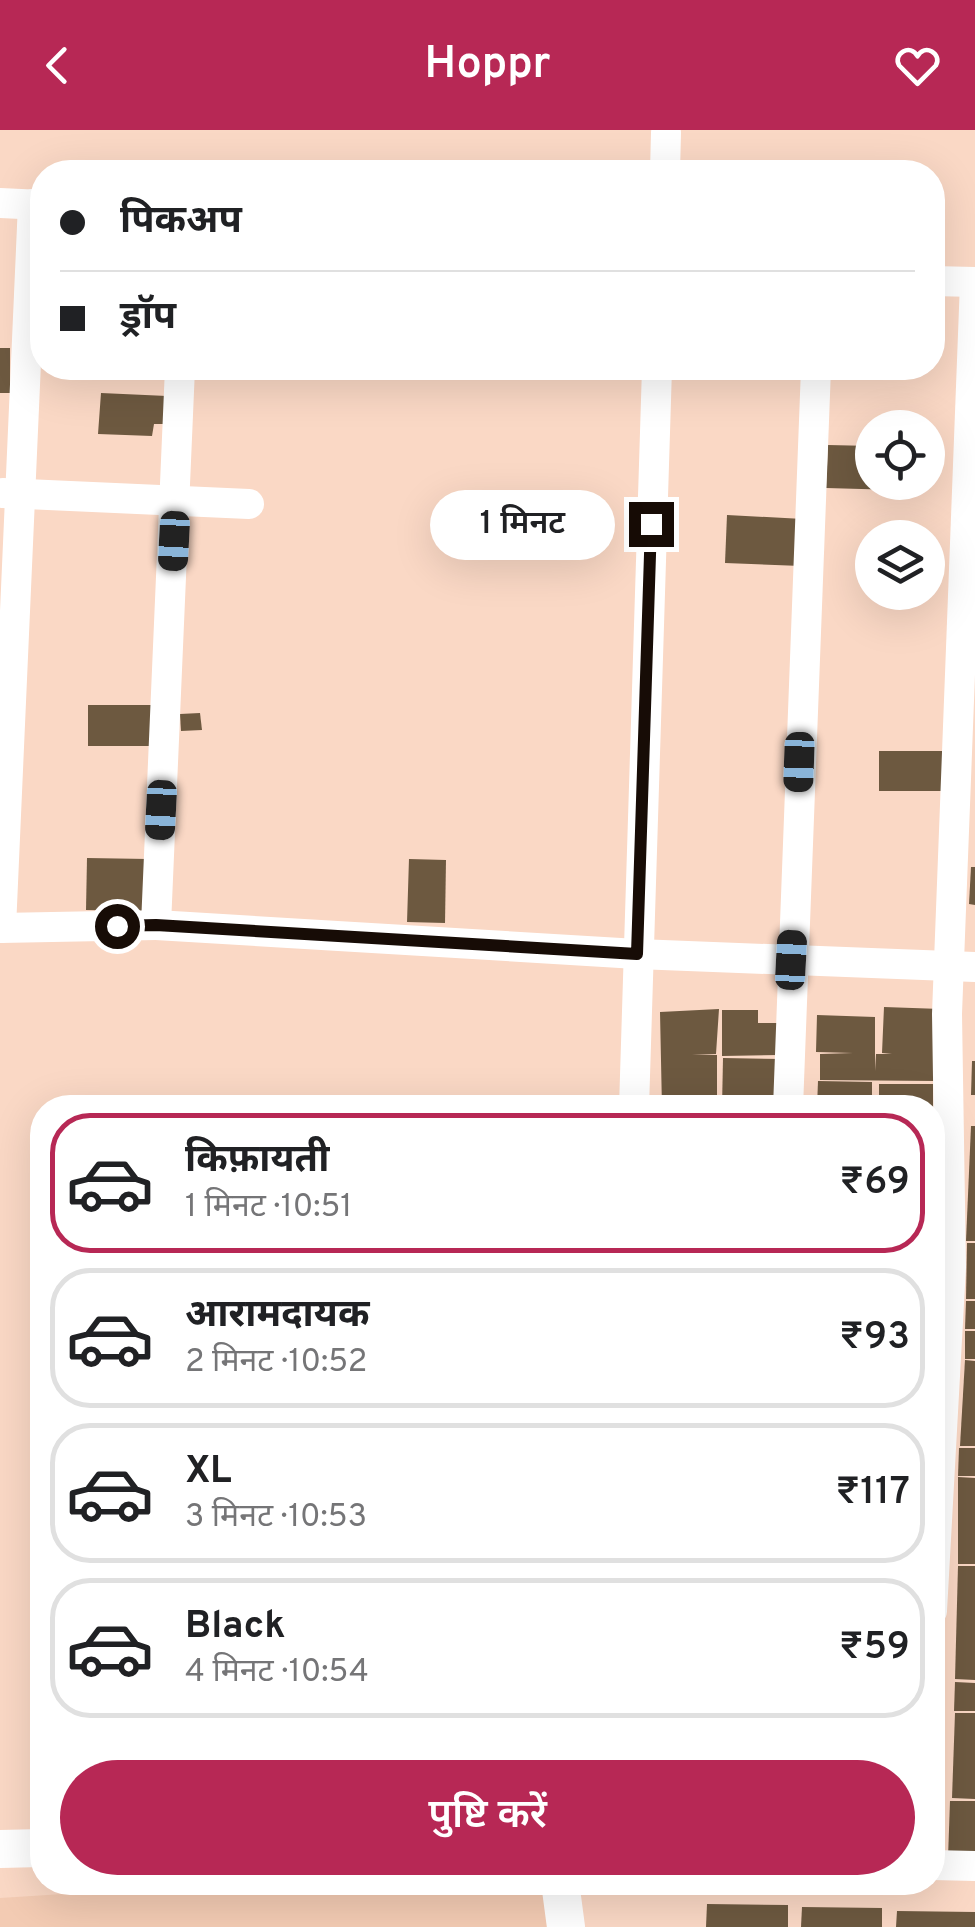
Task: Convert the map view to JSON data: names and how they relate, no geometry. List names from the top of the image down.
{
  "page": {
    "header": "Hoppr",
    "banner": ["पिकअप", "ड्रॉप"],
    "bubble": "1 मिनट",
    "list": [
      {
        "name": "किफ़ायती",
        "note": "1 मिनट · 10:51",
        "value": "₹69"
      },
      {
        "name": "आरामदायक",
        "note": "2 मिनट · 10:52",
        "value": "₹93"
      },
      {
        "name": "XL",
        "note": "3 मिनट · 10:53",
        "value": "₹117"
      },
      {
        "name": "Black",
        "note": "4 मिनट · 10:54",
        "value": "₹59"
      }
    ],
    "buttons": "पुष्टि करें"
  }
}
